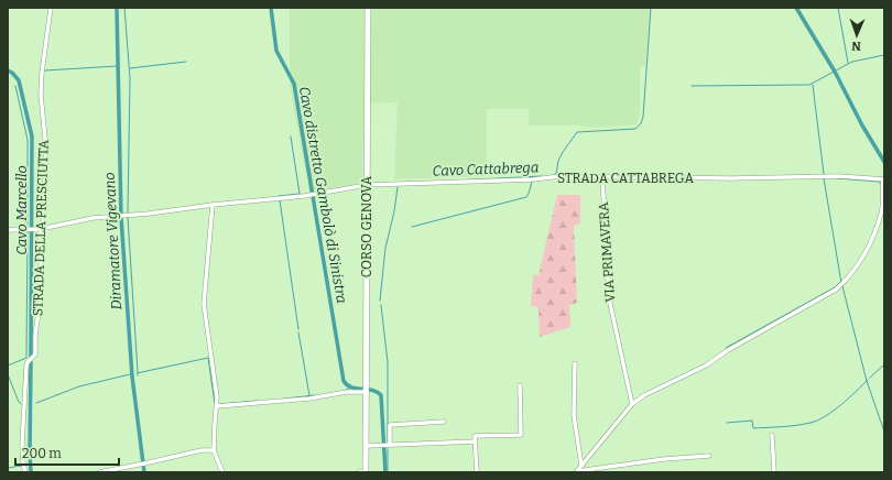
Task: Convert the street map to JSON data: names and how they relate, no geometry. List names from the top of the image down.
{
  "streets": {
    "main road": ["CORSO GENOVA"],
    "street": ["STRADA CATTABREGA", "STRADA DELLA PRESCIUTTA", "VIA PRIMAVERA"]
  },
  "crossings": [
    ["STRADA CATTABREGA", "CORSO GENOVA"],
    ["STRADA CATTABREGA", "STRADA DELLA PRESCIUTTA"],
    ["STRADA CATTABREGA", "VIA PRIMAVERA"]
  ],
  "water": [
    "Cavo Cattabrega",
    "Cavo distretto Gambolò di Sinistra",
    "Cavo Marcello",
    "Diramatore Vigevano"
  ],
  "scale_bar": "200 m",
  "north": "bottom"
}
